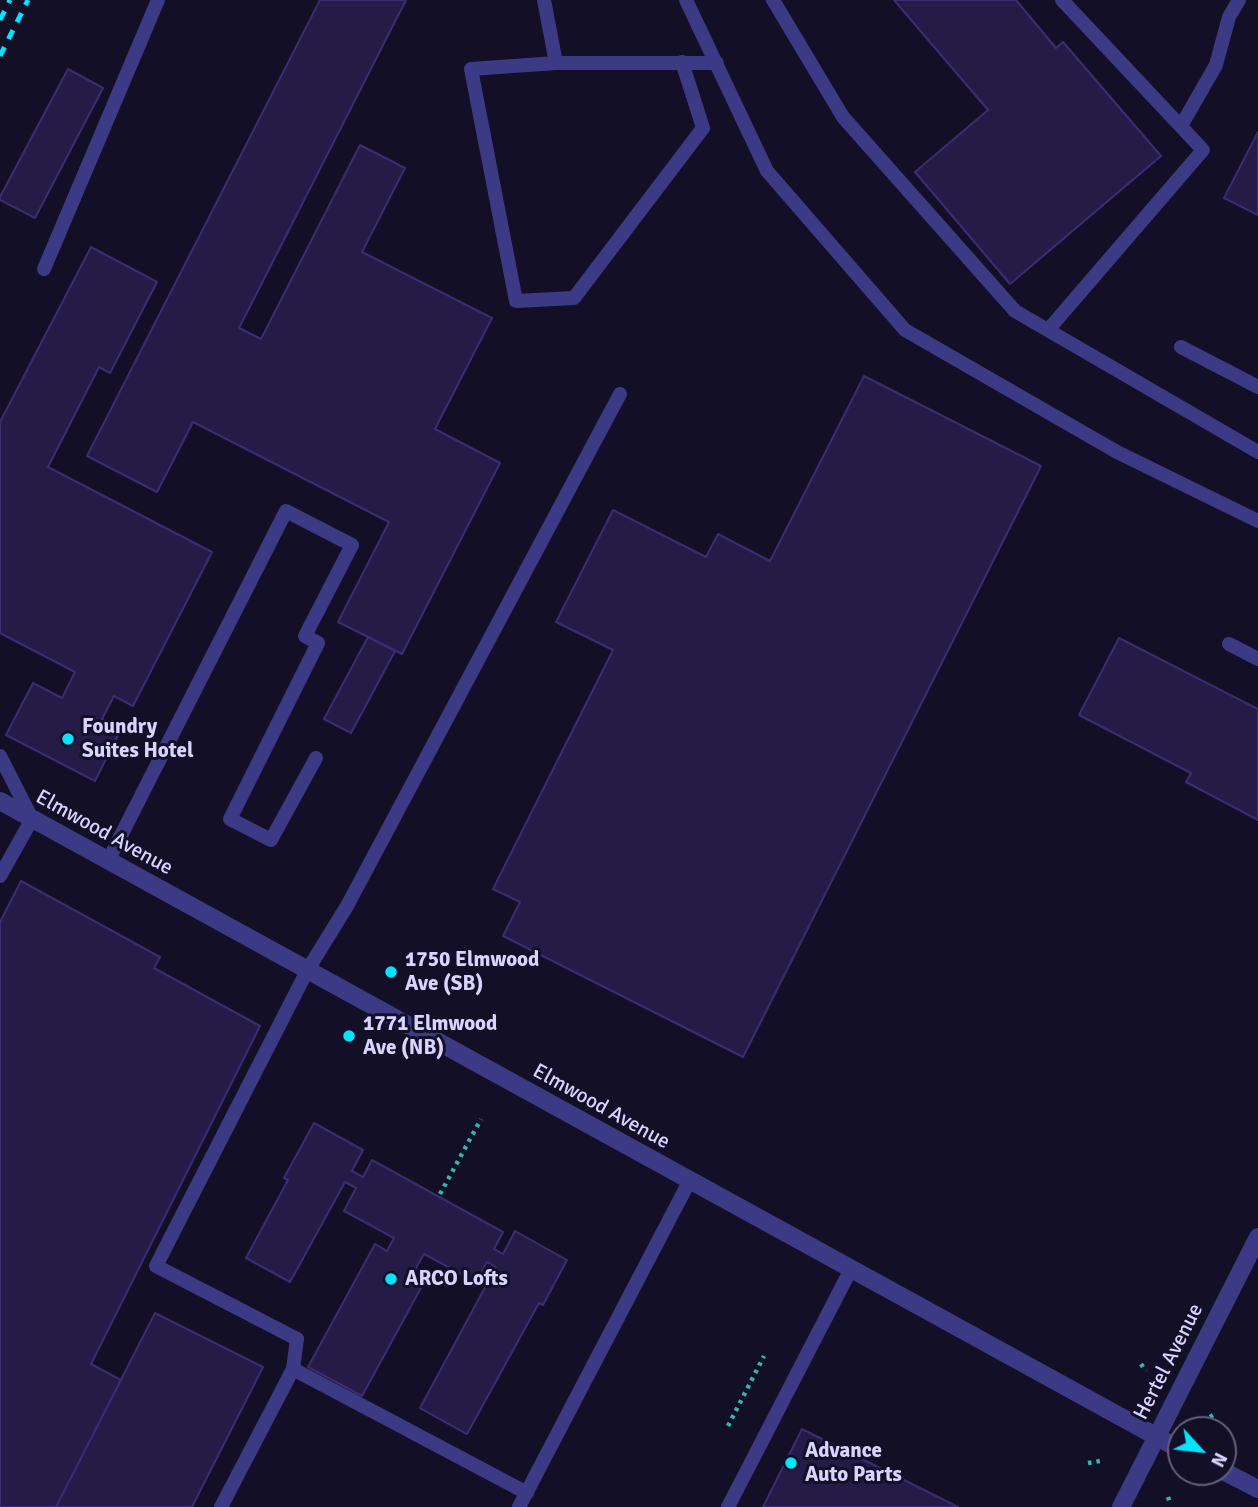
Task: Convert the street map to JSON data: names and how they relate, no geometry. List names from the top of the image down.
{
  "streets": {
    "street": ["Elmwood Avenue", "Hertel Avenue"]
  },
  "crossings": [
    ["Elmwood Avenue", "Hertel Avenue"]
  ],
  "places": [
    "Foundry Suites Hotel",
    "1750 Elmwood Ave (SB)",
    "1771 Elmwood Ave (NB)",
    "ARCO Lofts",
    "Advance Auto Parts"
  ],
  "north": "bottom right"
}
